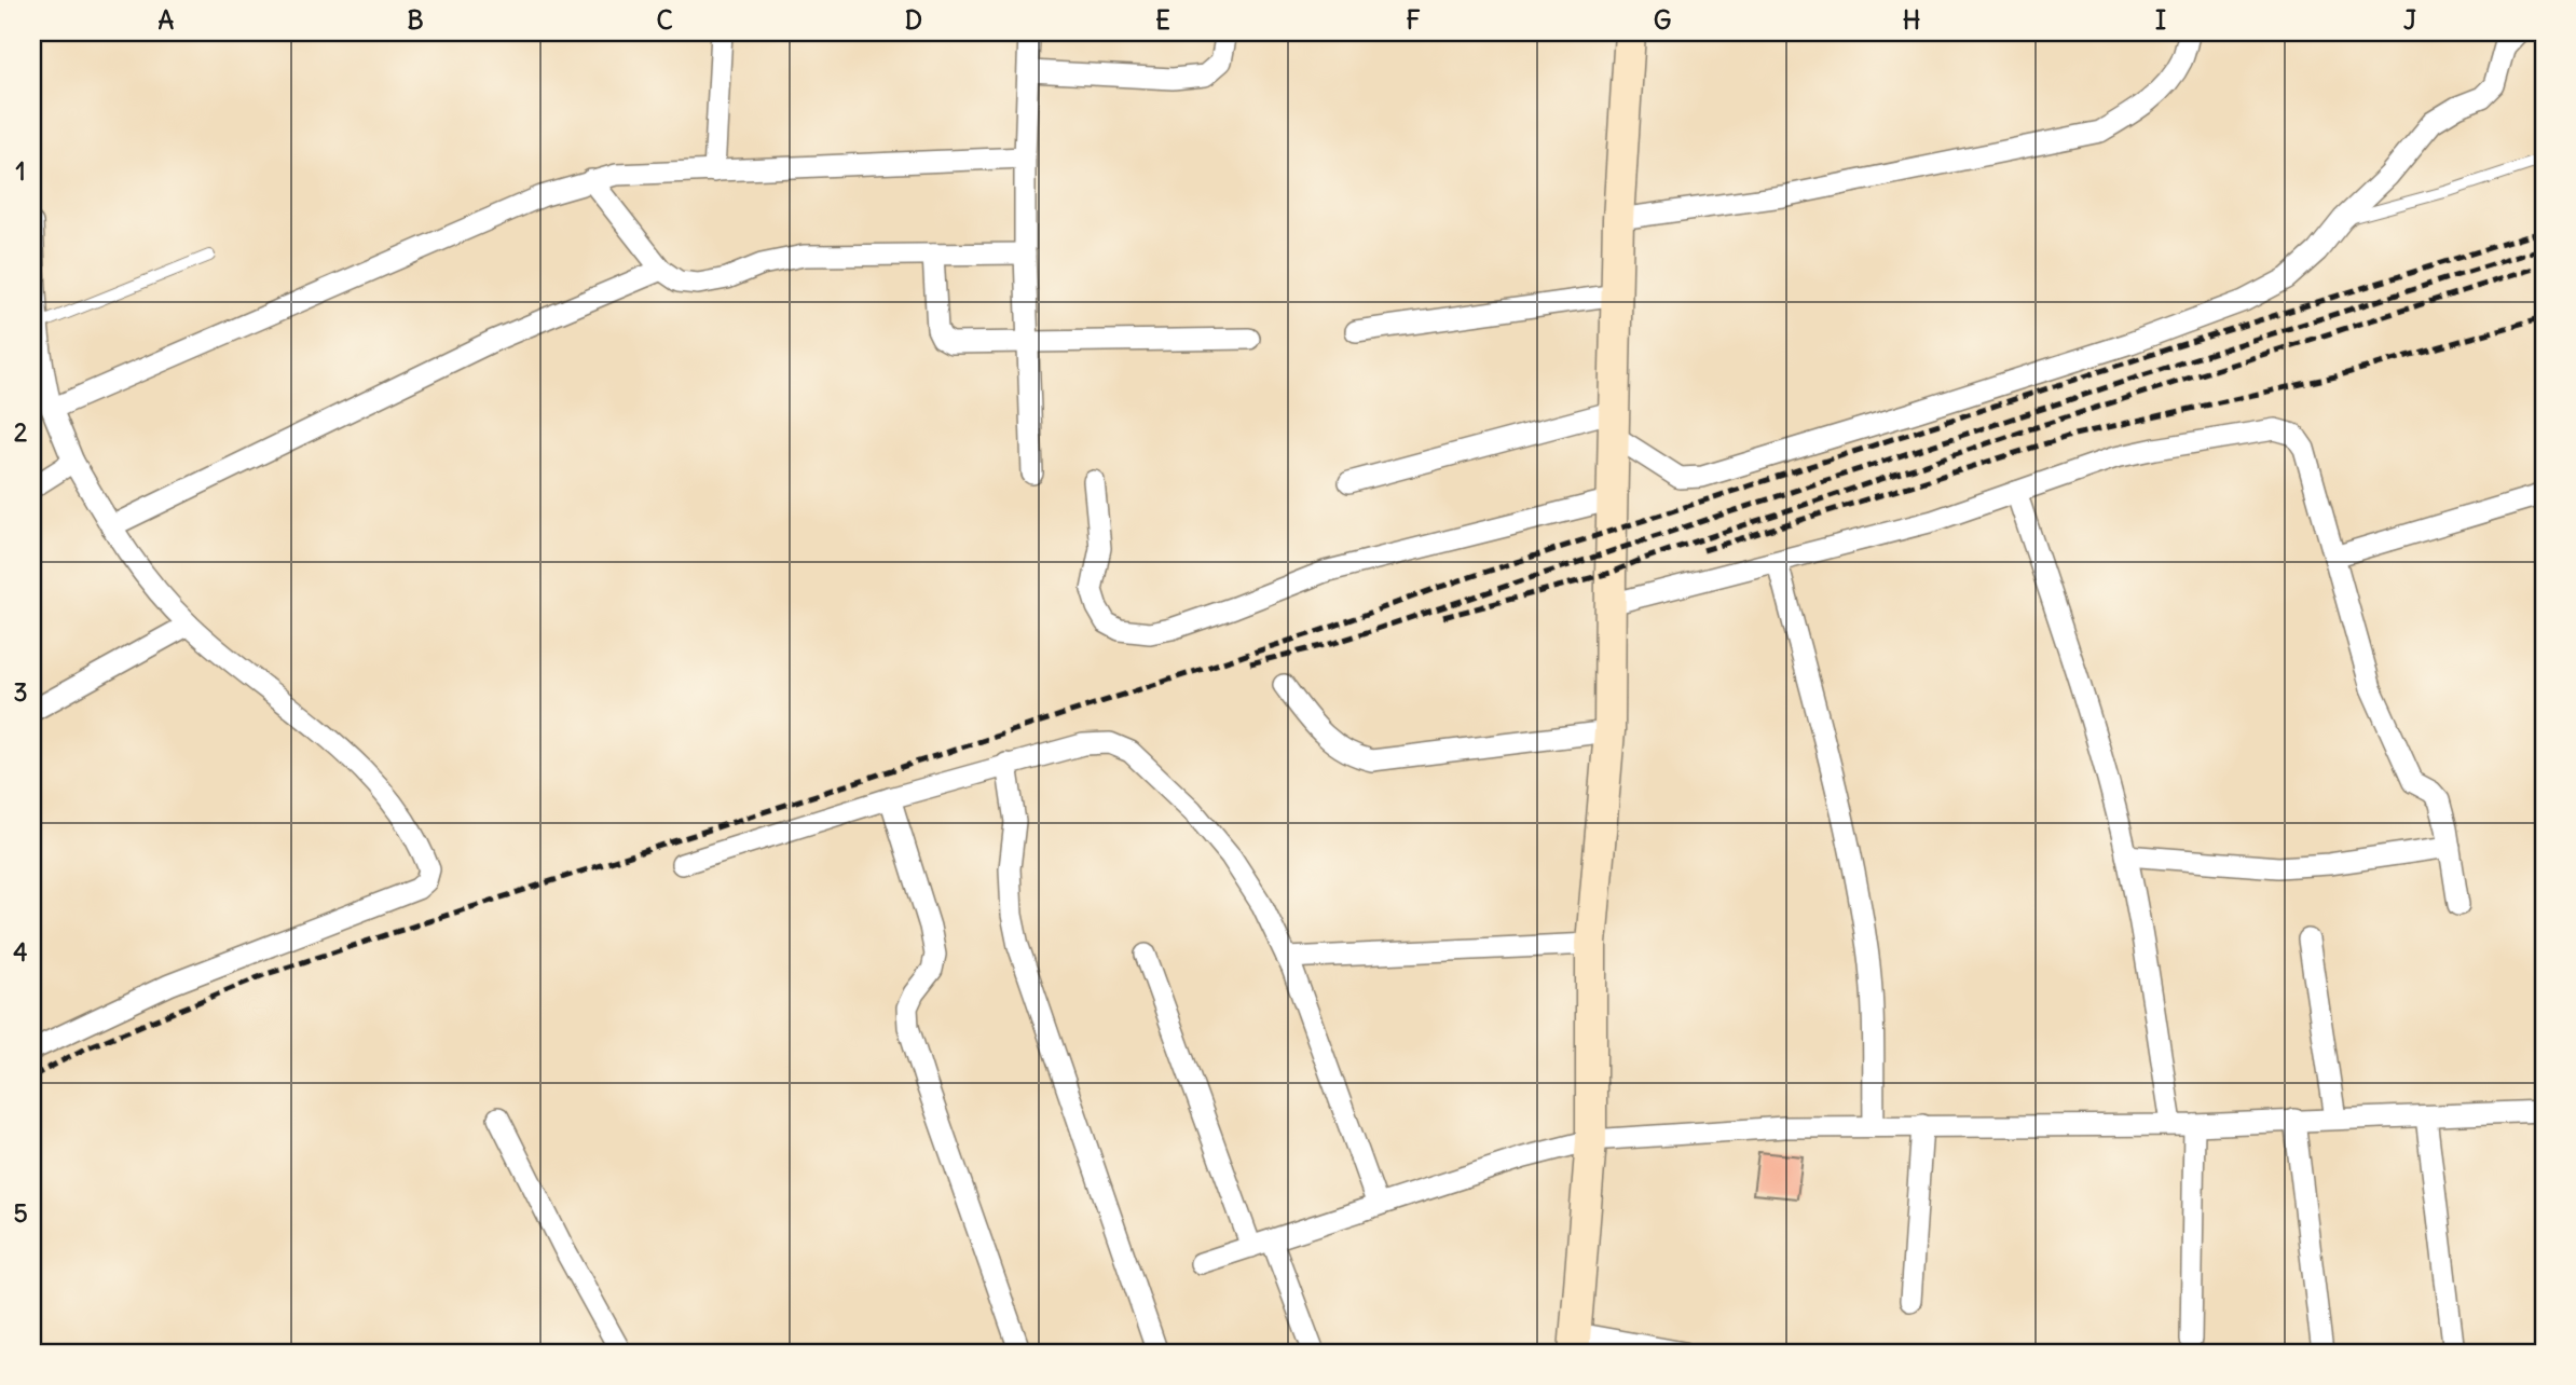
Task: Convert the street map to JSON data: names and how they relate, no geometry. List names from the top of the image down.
{
  "grid": {
    "columns": [
      "A",
      "B",
      "C",
      "D",
      "E",
      "F",
      "G",
      "H",
      "I",
      "J"
    ],
    "rows": [
      "1",
      "2",
      "3",
      "4",
      "5"
    ]
  }
}
